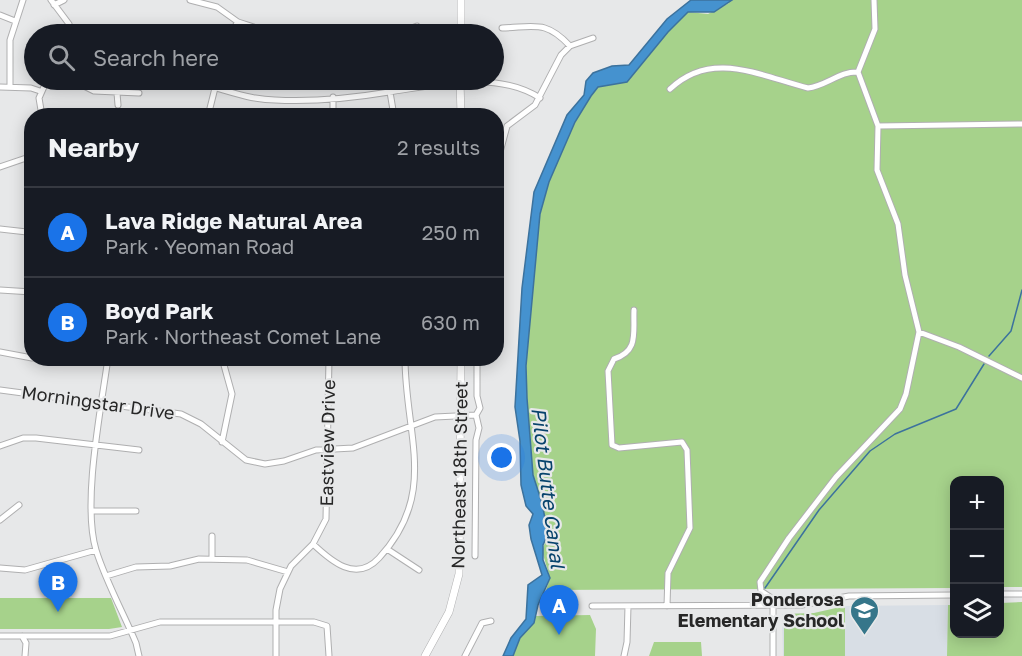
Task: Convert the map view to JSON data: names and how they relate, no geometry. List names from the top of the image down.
{
  "streets": {
    "main road": ["Northeast 18th Street"],
    "street": ["Morningstar Drive", "Eastview Drive"]
  },
  "crossings": [
    ["Morningstar Drive", "Eastview Drive"],
    ["Morningstar Drive", "Northeast 18th Street"]
  ],
  "water": ["Pilot Butte Canal"],
  "places": {
    "school or university": ["Ponderosa Elementary School"]
  },
  "page": {
    "search": "Search here",
    "heading": ["Nearby", "2 results"],
    "list": [
      {
        "mark": "A",
        "name": "Lava Ridge Natural Area",
        "note": "Park · Yeoman Road",
        "value": "250 m"
      },
      {
        "mark": "B",
        "name": "Boyd Park",
        "note": "Park · Northeast Comet Lane",
        "value": "630 m"
      }
    ],
    "map_buttons": ["+", "−"],
    "pins": ["B", "A"]
  }
}
